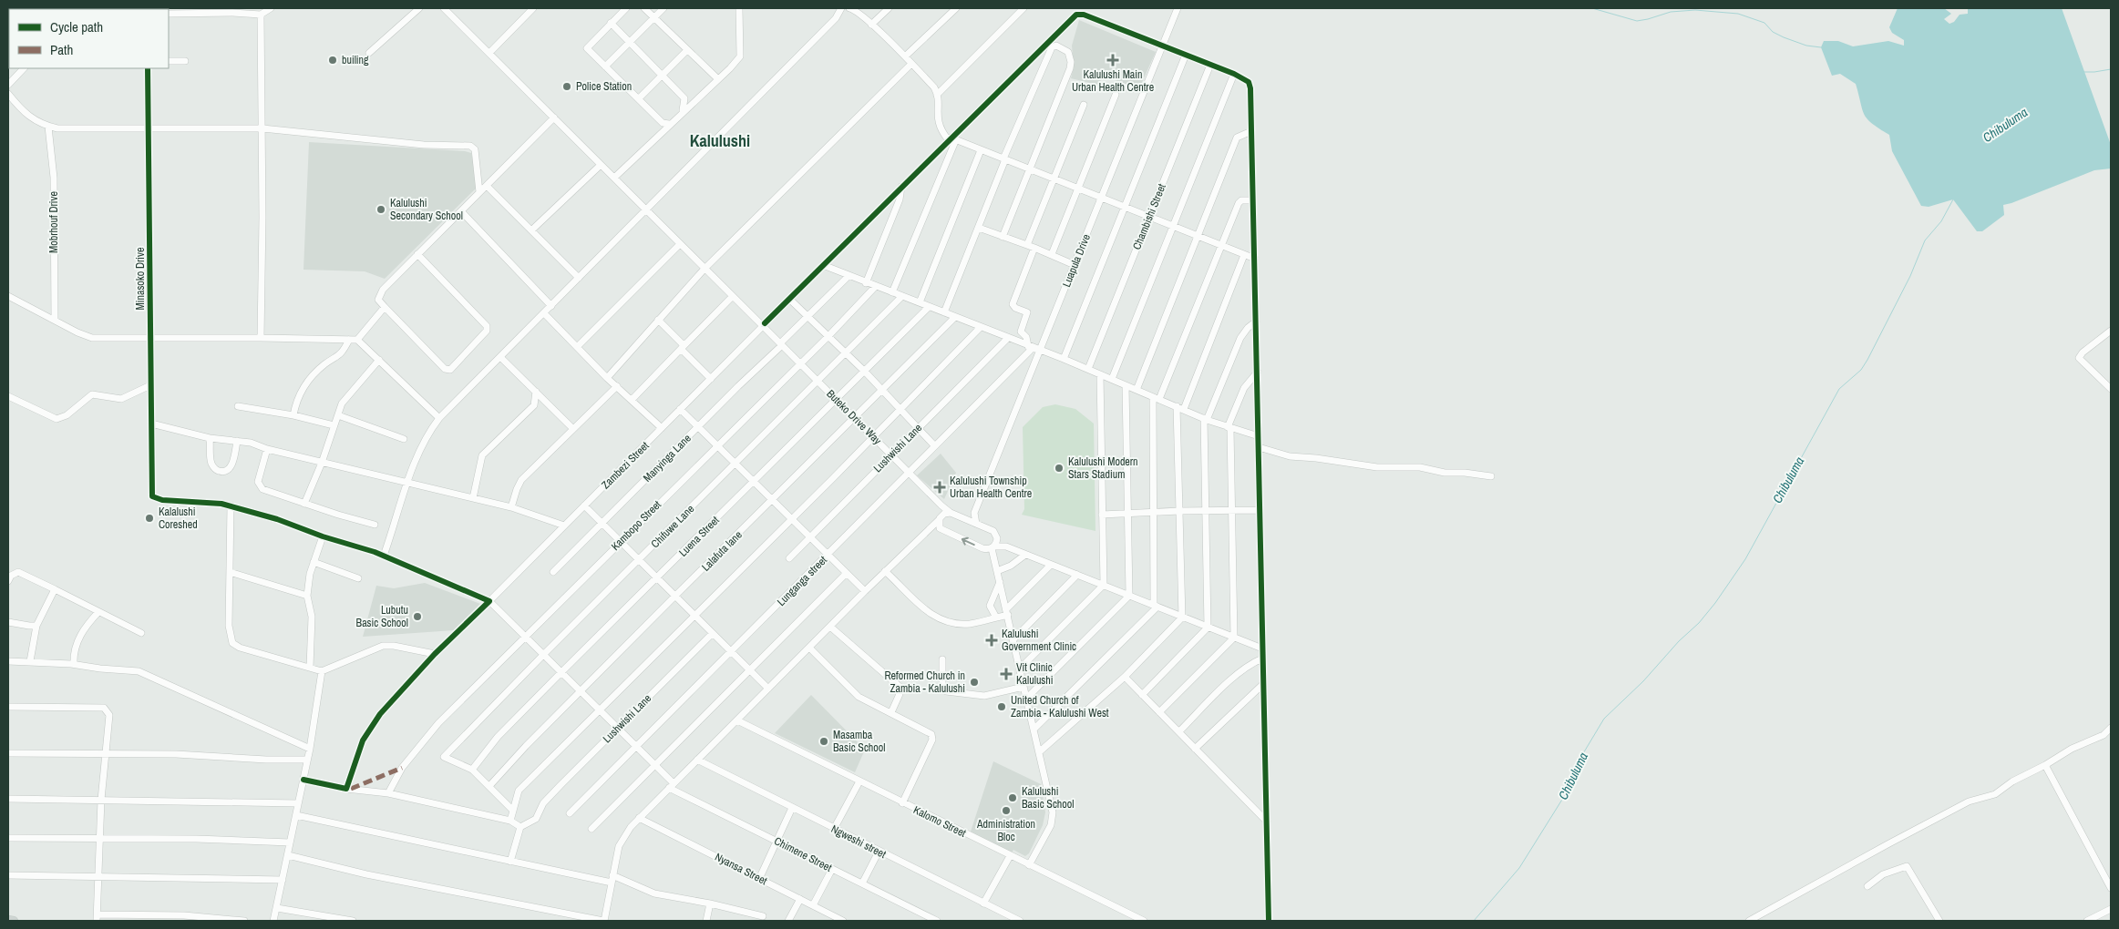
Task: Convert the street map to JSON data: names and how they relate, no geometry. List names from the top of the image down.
{
  "streets": {
    "street": [
      "Chambishi Street",
      "Mobrhouf Drive",
      "Luapula Drive",
      "Minasoko Drive",
      "Buteko Drive Way",
      "Lushwishi Lane",
      "Manyinga Lane",
      "Zambezi Street",
      "Kambopo Street",
      "Chifuwe Lane",
      "Luena Street",
      "Lalafuta lane",
      "Lunganga street",
      "Kalomo Street",
      "Ngweshi street",
      "Chimene Street",
      "Nyansa Street"
    ]
  },
  "crossings": [
    ["Luapula Drive", "Zambezi Street"],
    ["Buteko Drive Way", "Lushwishi Lane"],
    ["Buteko Drive Way", "Manyinga Lane"],
    ["Buteko Drive Way", "Zambezi Street"],
    ["Buteko Drive Way", "Kambopo Street"],
    ["Buteko Drive Way", "Chifuwe Lane"],
    ["Buteko Drive Way", "Luena Street"],
    ["Buteko Drive Way", "Lalafuta lane"],
    ["Buteko Drive Way", "Lunganga street"],
    ["Chifuwe Lane", "Luena Street"]
  ],
  "districts": ["Kalulushi"],
  "water": ["Chibuluma"],
  "places": {
    "other": [
      "builing",
      "Police Station",
      "Kalulushi Secondary School",
      "Kalulushi Modern Stars Stadium",
      "Kalalushi Coreshed",
      "Lubutu Basic School",
      "Reformed Church in Zambia - Kalulushi",
      "United Church of Zambia - Kalulushi West",
      "Masamba Basic School",
      "Kalulushi Basic School",
      "Administration Bloc"
    ],
    "health": [
      "Kalulushi Main Urban Health Centre",
      "Kalulushi Township Urban Health Centre",
      "Kalulushi Government Clinic",
      "Vit Clinic Kalulushi"
    ]
  },
  "legend": ["Cycle path", "Path"]
}
